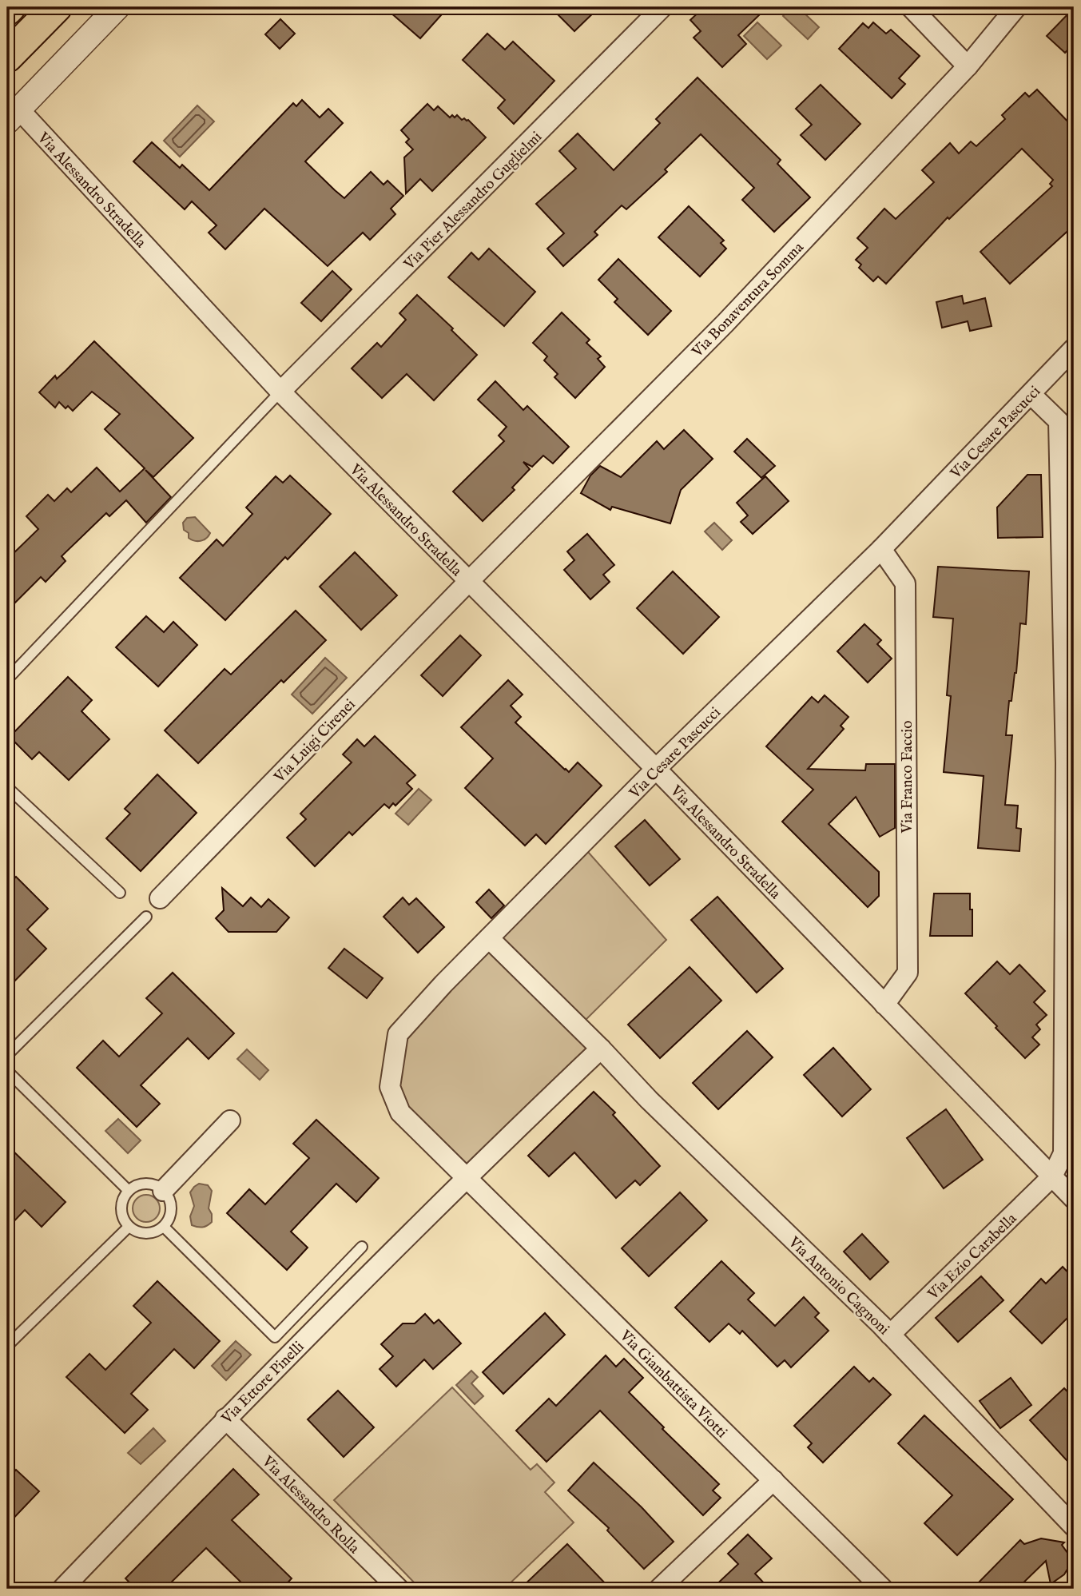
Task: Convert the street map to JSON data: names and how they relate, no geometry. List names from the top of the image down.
{
  "streets": {
    "street": [
      "Via Alessandro Stradella",
      "Via Pier Alessandro Guglielmi",
      "Via Bonaventura Somma",
      "Via Cesare Pascucci",
      "Via Luigi Cirenei",
      "Via Franco Faccio",
      "Via Ezio Carabella",
      "Via Antonio Cagnoni",
      "Via Ettore Pinelli",
      "Via Giambattista Viotti",
      "Via Alessandro Rolla"
    ]
  },
  "crossings": [
    ["Via Alessandro Stradella", "Via Pier Alessandro Guglielmi"],
    ["Via Alessandro Stradella", "Via Bonaventura Somma"],
    ["Via Alessandro Stradella", "Via Cesare Pascucci"],
    ["Via Alessandro Stradella", "Via Luigi Cirenei"],
    ["Via Alessandro Stradella", "Via Franco Faccio"],
    ["Via Alessandro Stradella", "Via Ezio Carabella"],
    ["Via Bonaventura Somma", "Via Luigi Cirenei"],
    ["Via Cesare Pascucci", "Via Franco Faccio"],
    ["Via Cesare Pascucci", "Via Antonio Cagnoni"],
    ["Via Cesare Pascucci", "Via Ettore Pinelli"],
    ["Via Cesare Pascucci", "Via Giambattista Viotti"],
    ["Via Ezio Carabella", "Via Antonio Cagnoni"],
    ["Via Antonio Cagnoni", "Via Ettore Pinelli"],
    ["Via Ettore Pinelli", "Via Giambattista Viotti"],
    ["Via Ettore Pinelli", "Via Alessandro Rolla"]
  ]
}
